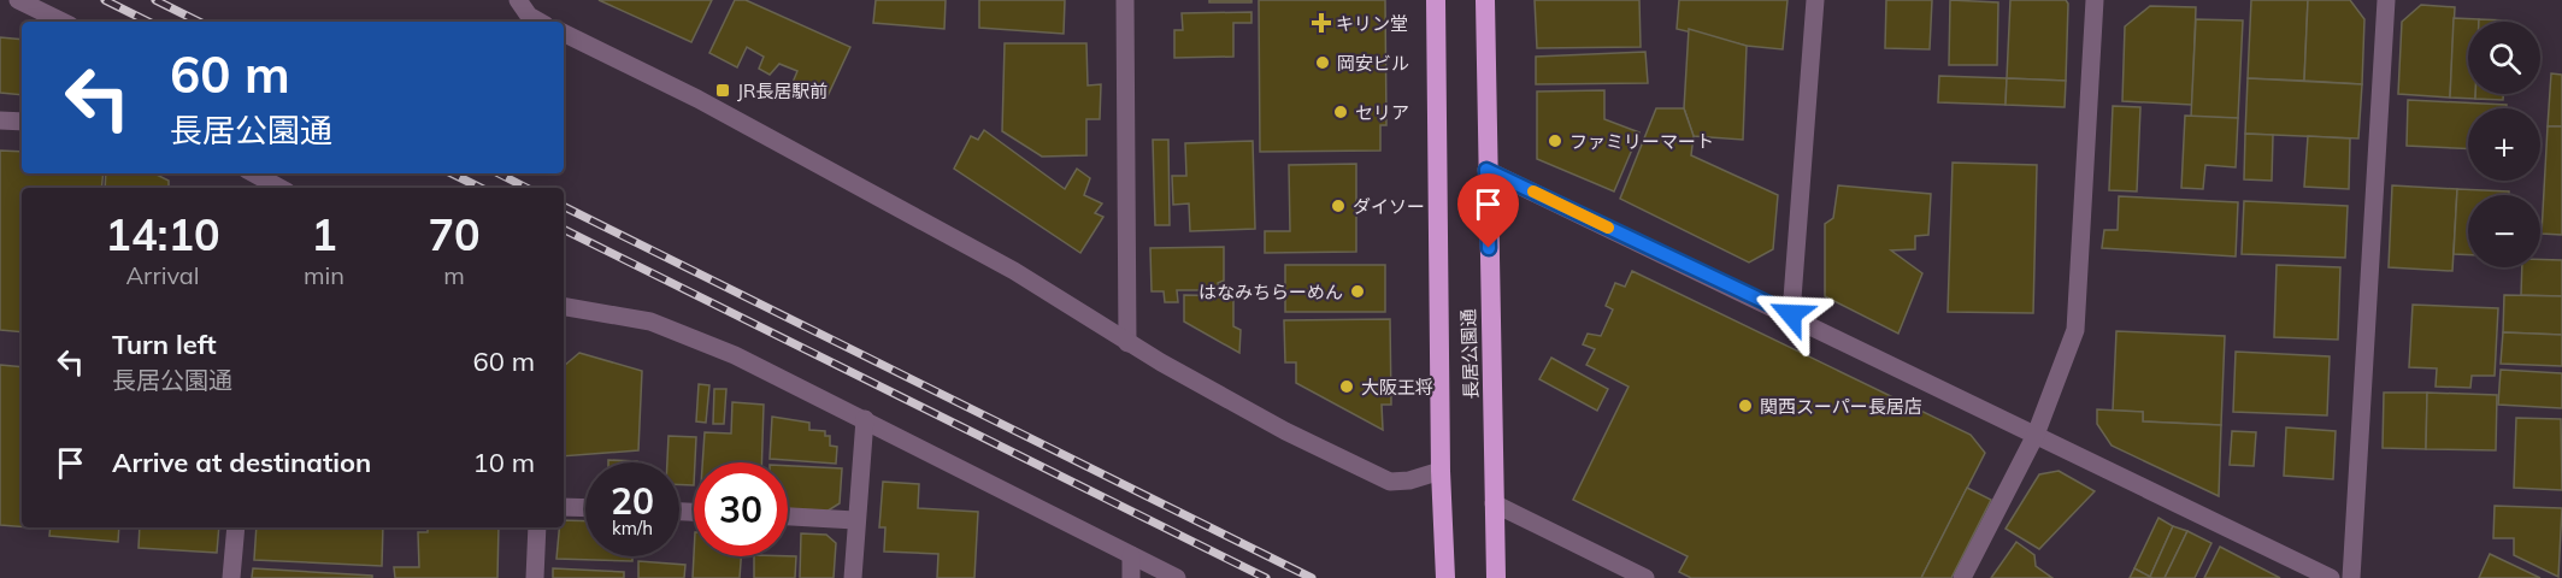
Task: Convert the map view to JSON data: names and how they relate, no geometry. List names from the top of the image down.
{
  "streets": {
    "highway": ["長居公園通"]
  },
  "places": {
    "health": ["キリン堂"],
    "other": [
      "岡安ビル",
      "セリア",
      "ファミリーマート",
      "ダイソー",
      "はなみちらーめん",
      "大阪王将",
      "関西スーパー長居店"
    ],
    "transit": ["JR長居駅前"]
  },
  "page": {
    "map_buttons": ["+", "−"],
    "turn": ["60 m", "長居公園通"],
    "eta": [
      "14:10",
      "Arrival",
      "1",
      "min",
      "70",
      "m"
    ],
    "list": [
      {
        "name": "Turn left",
        "note": "長居公園通",
        "value": "60 m"
      },
      {
        "name": "Arrive at destination",
        "value": "10 m"
      }
    ],
    "speed": "20 km/h",
    "limit": "30"
  }
}
